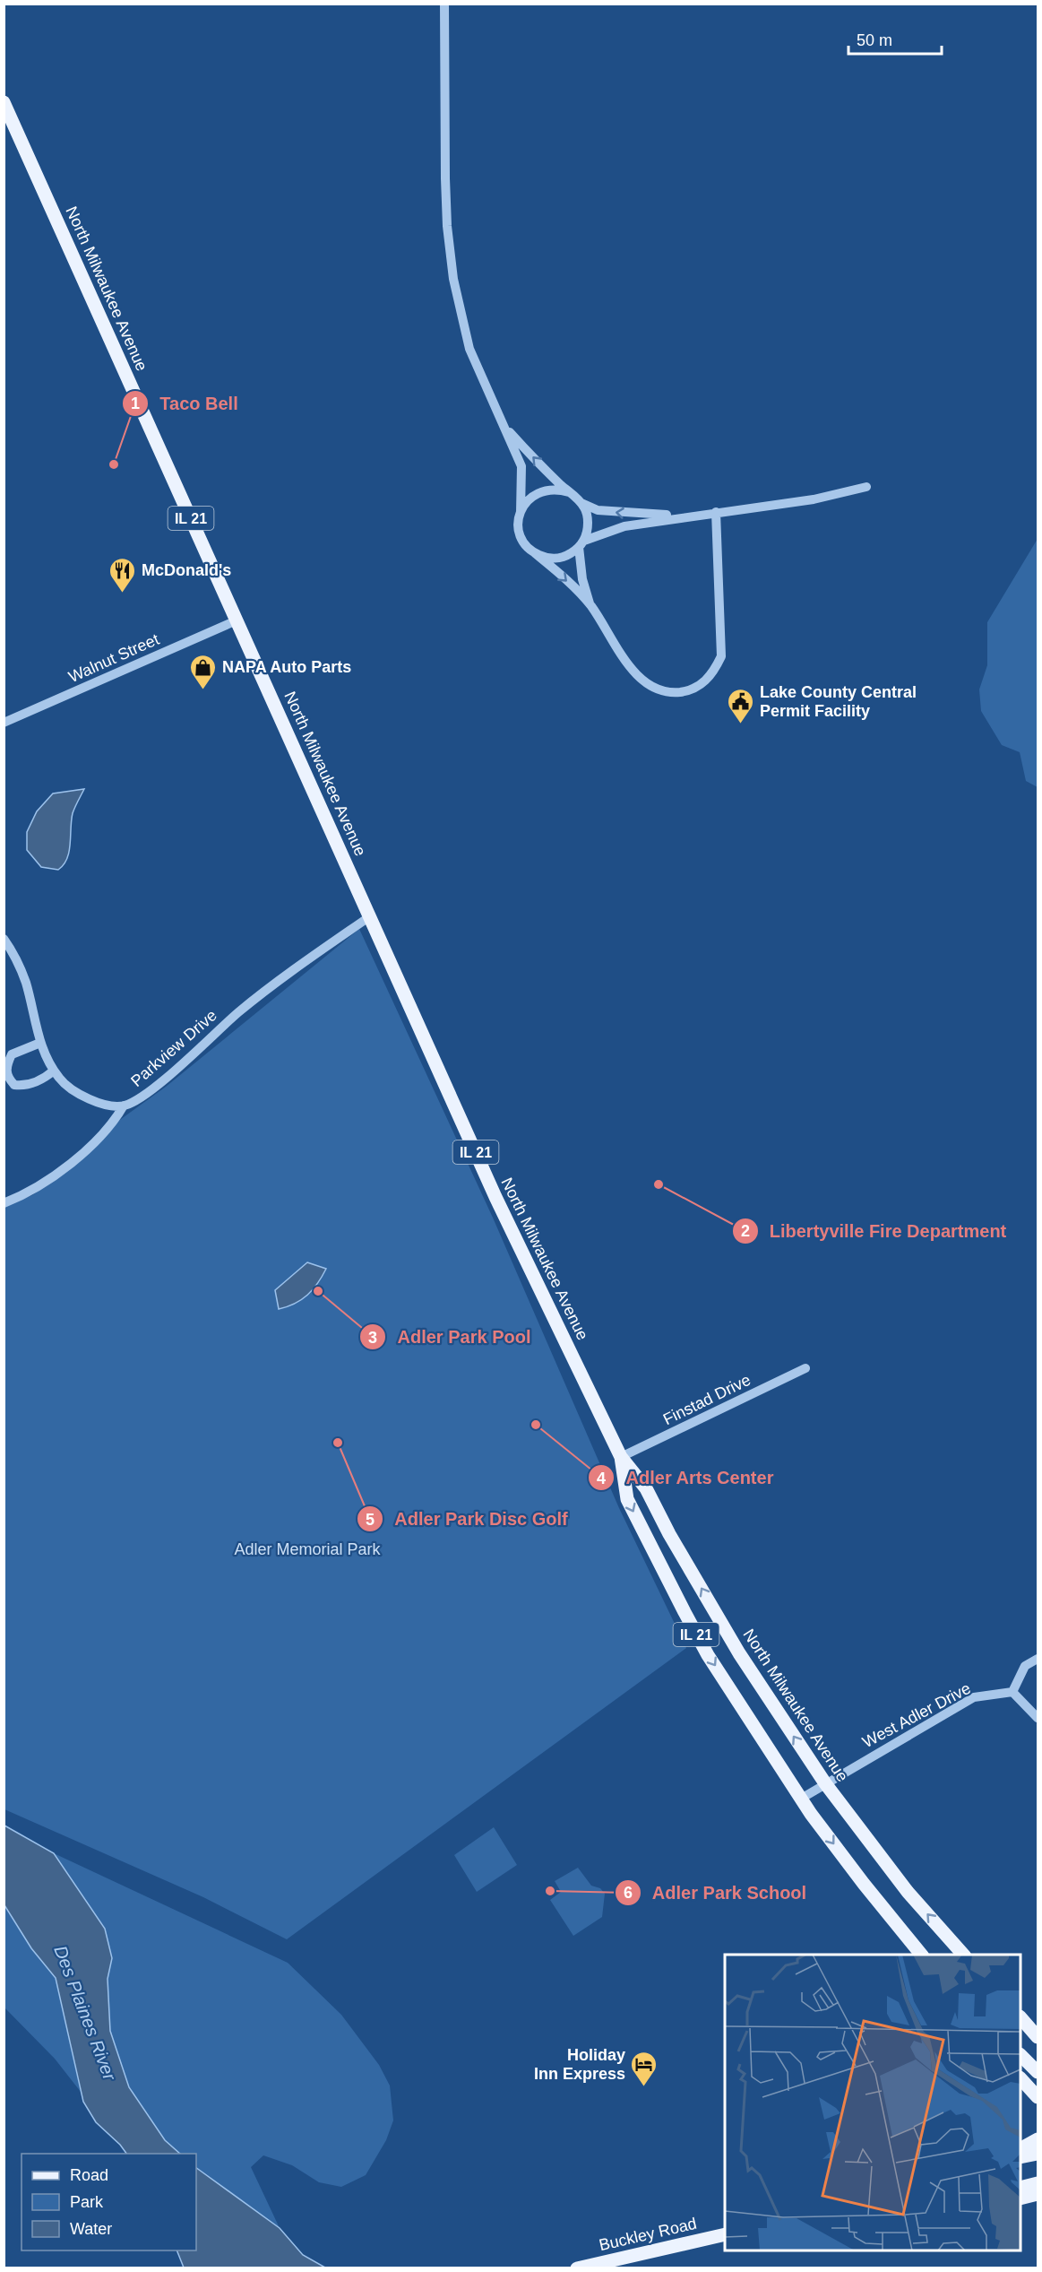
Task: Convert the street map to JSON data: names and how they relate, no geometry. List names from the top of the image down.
{
  "streets": {
    "main road": ["North Milwaukee Avenue", "IL 21", "Buckley Road"],
    "street": [
      "Walnut Street",
      "Parkview Drive",
      "Finstad Drive",
      "West Adler Drive"
    ]
  },
  "crossings": [
    ["North Milwaukee Avenue", "Walnut Street"],
    ["North Milwaukee Avenue", "Parkview Drive"],
    ["North Milwaukee Avenue", "Finstad Drive"],
    ["North Milwaukee Avenue", "West Adler Drive"]
  ],
  "water": ["Des Plaines River"],
  "parks": ["Adler Memorial Park"],
  "places": {
    "other": [
      "Taco Bell",
      "Libertyville Fire Department",
      "Adler Park Pool",
      "Adler Arts Center",
      "Adler Park Disc Golf",
      "Adler Park School"
    ],
    "restaurant": ["McDonald's"],
    "shop": ["NAPA Auto Parts"],
    "public building": ["Lake County Central Permit Facility"],
    "hotel": ["Holiday Inn Express"]
  },
  "legend": ["Road", "Park", "Water"],
  "scale_bar": "50 m"
}
